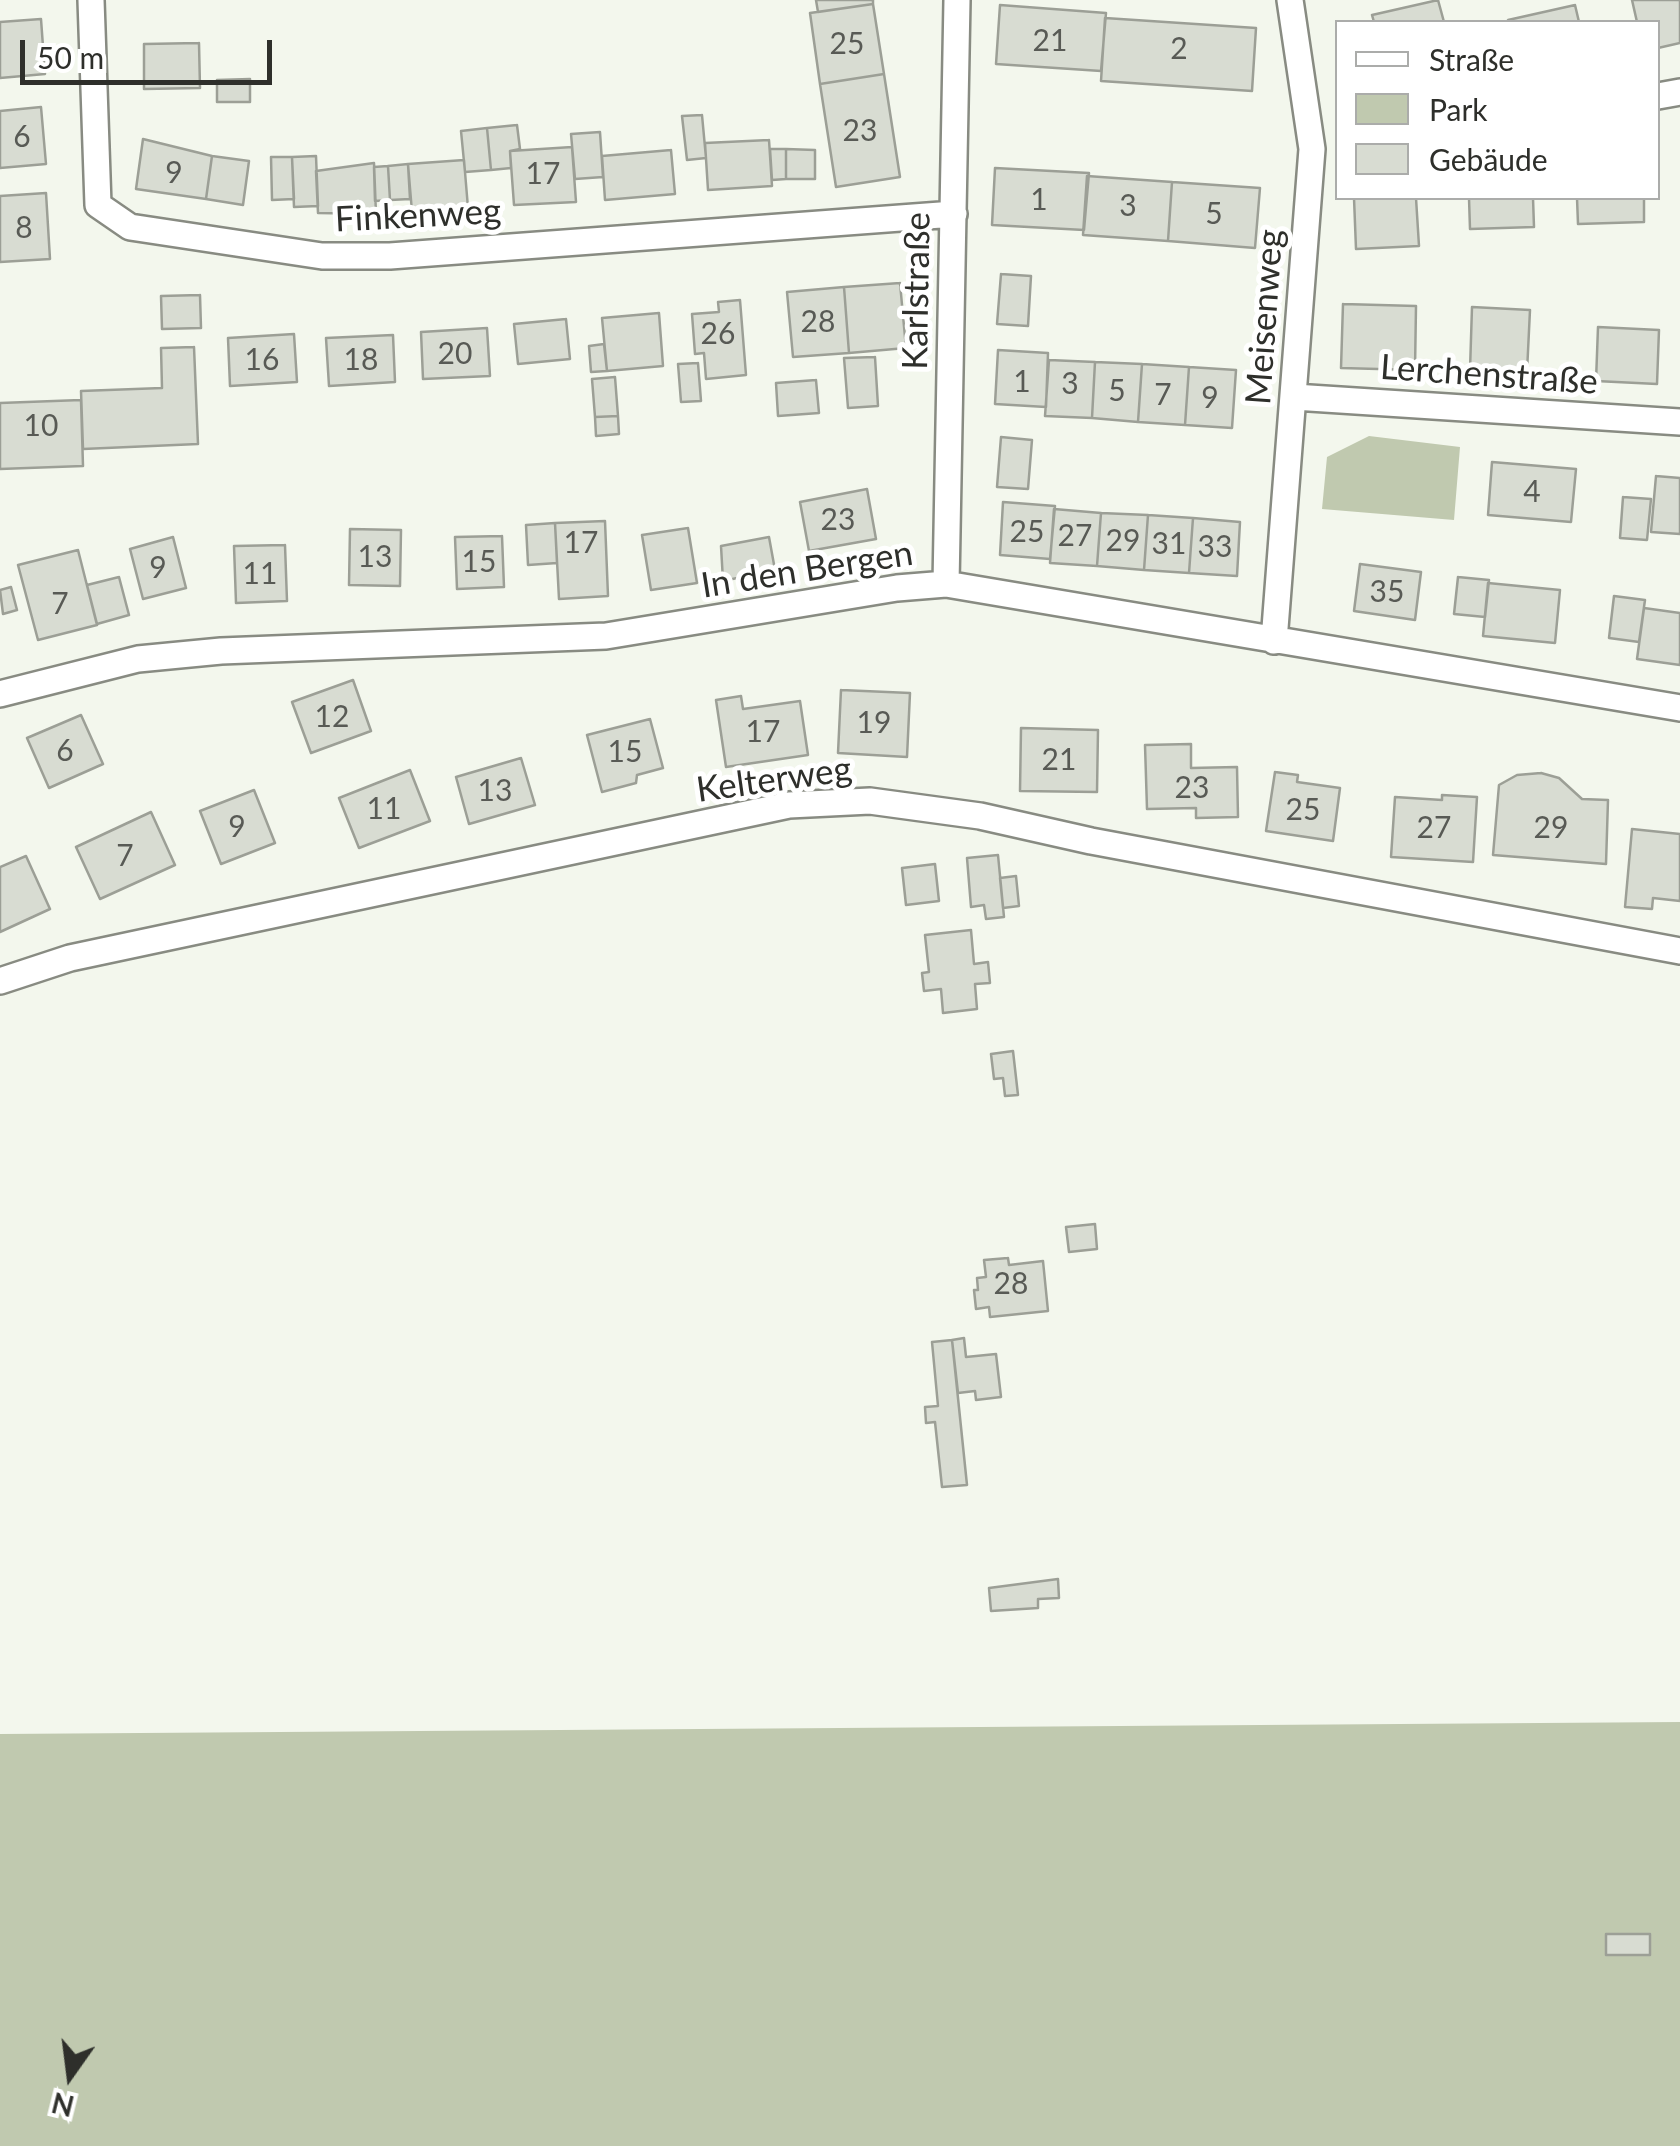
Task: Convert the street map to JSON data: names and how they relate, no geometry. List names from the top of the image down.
{
  "streets": {
    "street": [
      "Finkenweg",
      "Karlstraße",
      "Meisenweg",
      "Lerchenstraße",
      "In den Bergen",
      "Kelterweg"
    ]
  },
  "crossings": [
    ["Finkenweg", "Karlstraße"],
    ["Karlstraße", "In den Bergen"],
    ["Meisenweg", "Lerchenstraße"],
    ["Meisenweg", "In den Bergen"]
  ],
  "house_numbers": [
    "21",
    "25",
    "2",
    "23",
    "6",
    "9",
    "17",
    "1",
    "3",
    "5",
    "8",
    "28",
    "26",
    "20",
    "16",
    "18",
    "1",
    "3",
    "5",
    "7",
    "9",
    "10",
    "4",
    "23",
    "25",
    "27",
    "29",
    "17",
    "31",
    "33",
    "13",
    "15",
    "9",
    "11",
    "35",
    "7",
    "12",
    "19",
    "17",
    "6",
    "15",
    "21",
    "23",
    "13",
    "11",
    "25",
    "9",
    "27",
    "29",
    "7",
    "28"
  ],
  "legend": ["Straße", "Park", "Gebäude"],
  "scale_bar": "50 m",
  "north": "bottom"
}
